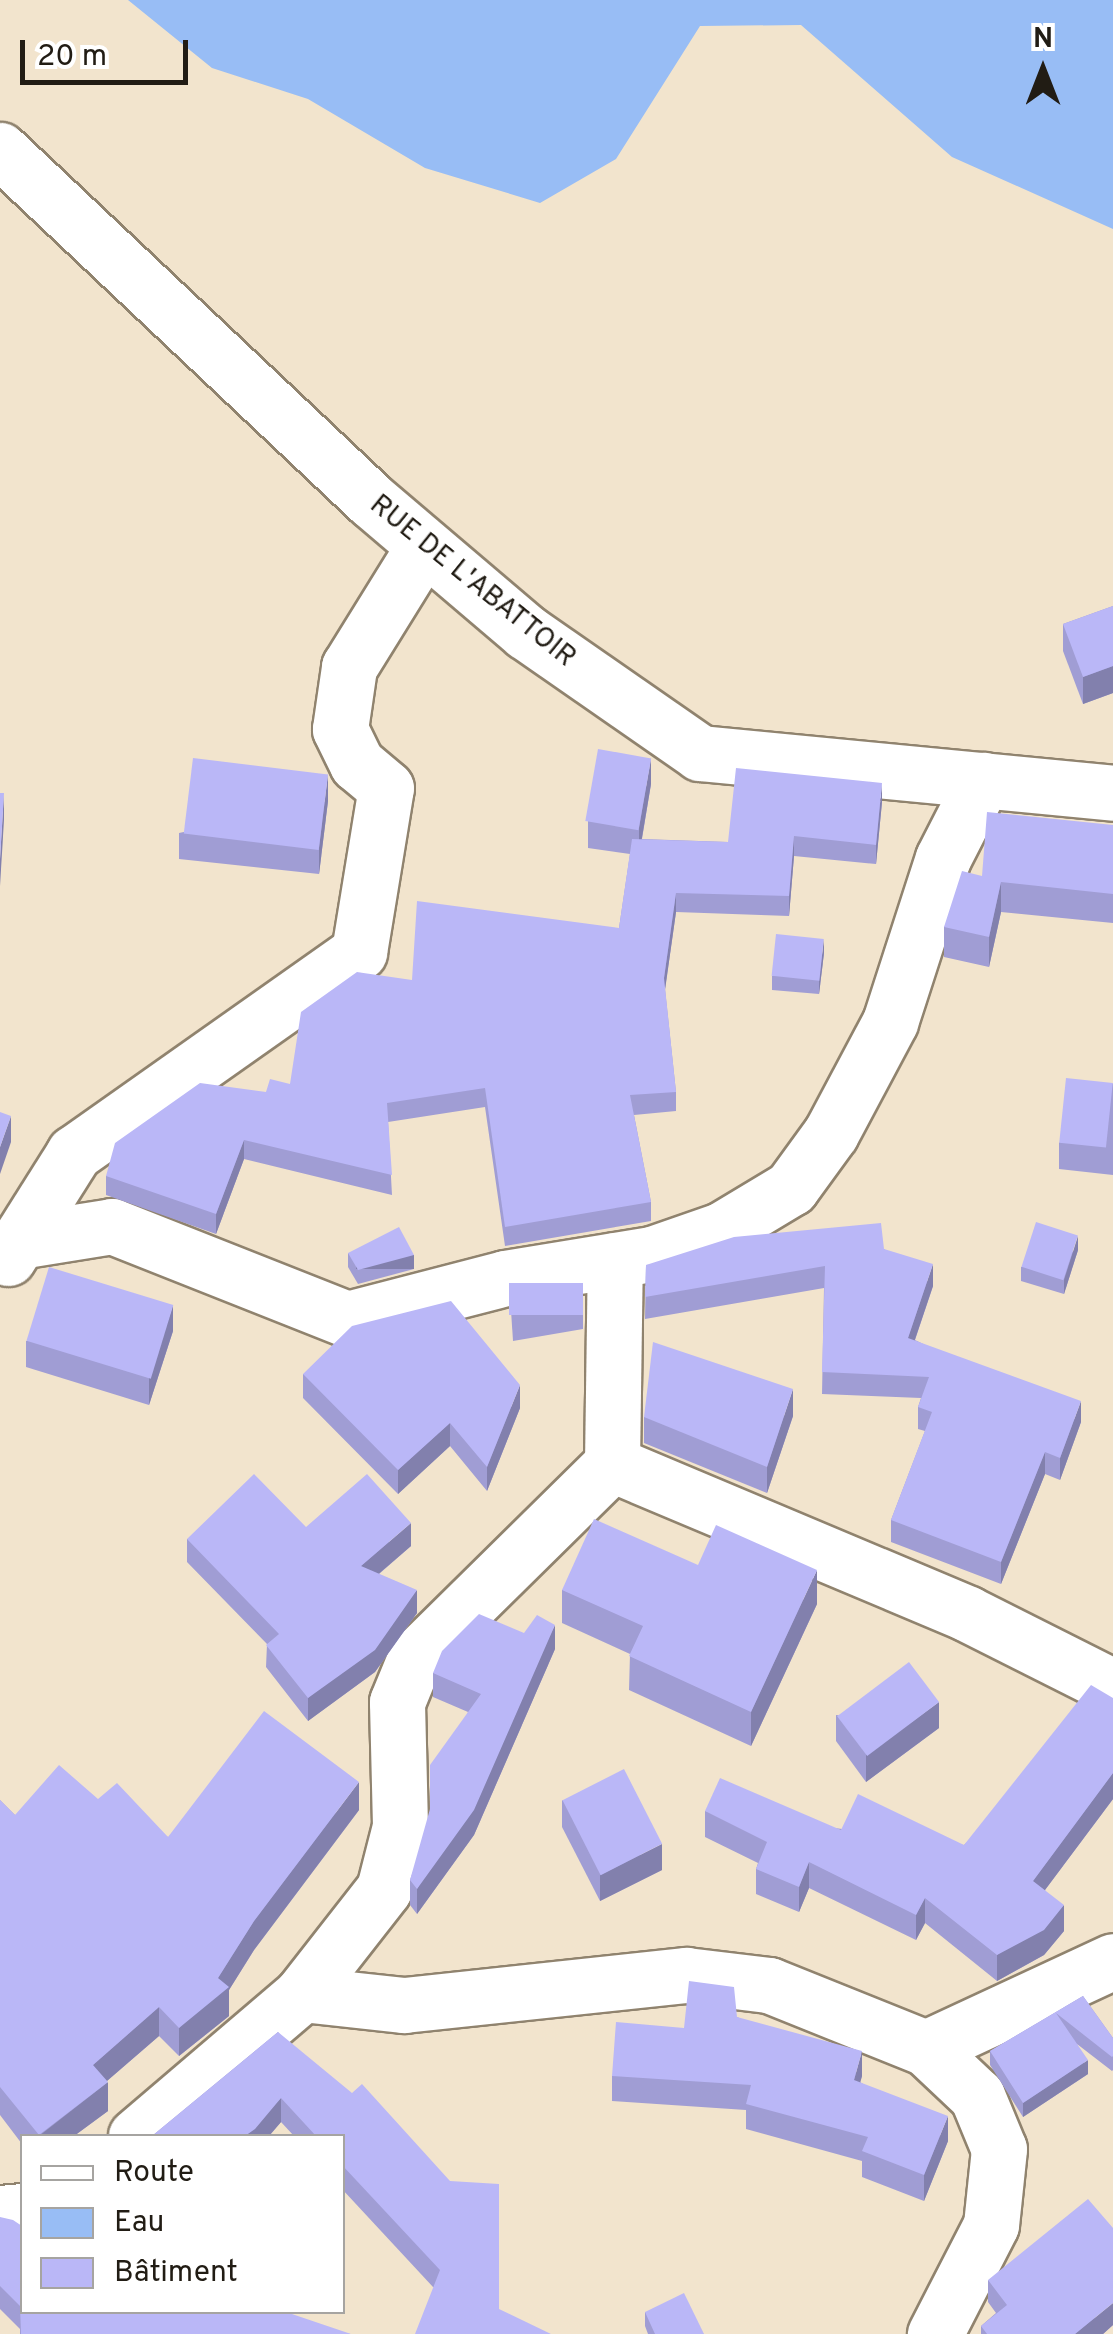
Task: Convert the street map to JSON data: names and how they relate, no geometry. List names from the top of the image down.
{
  "streets": {
    "street": ["RUE DE L'ABATTOIR"]
  },
  "legend": ["Route", "Eau", "Bâtiment"],
  "scale_bar": "20 m",
  "north": "top"
}
